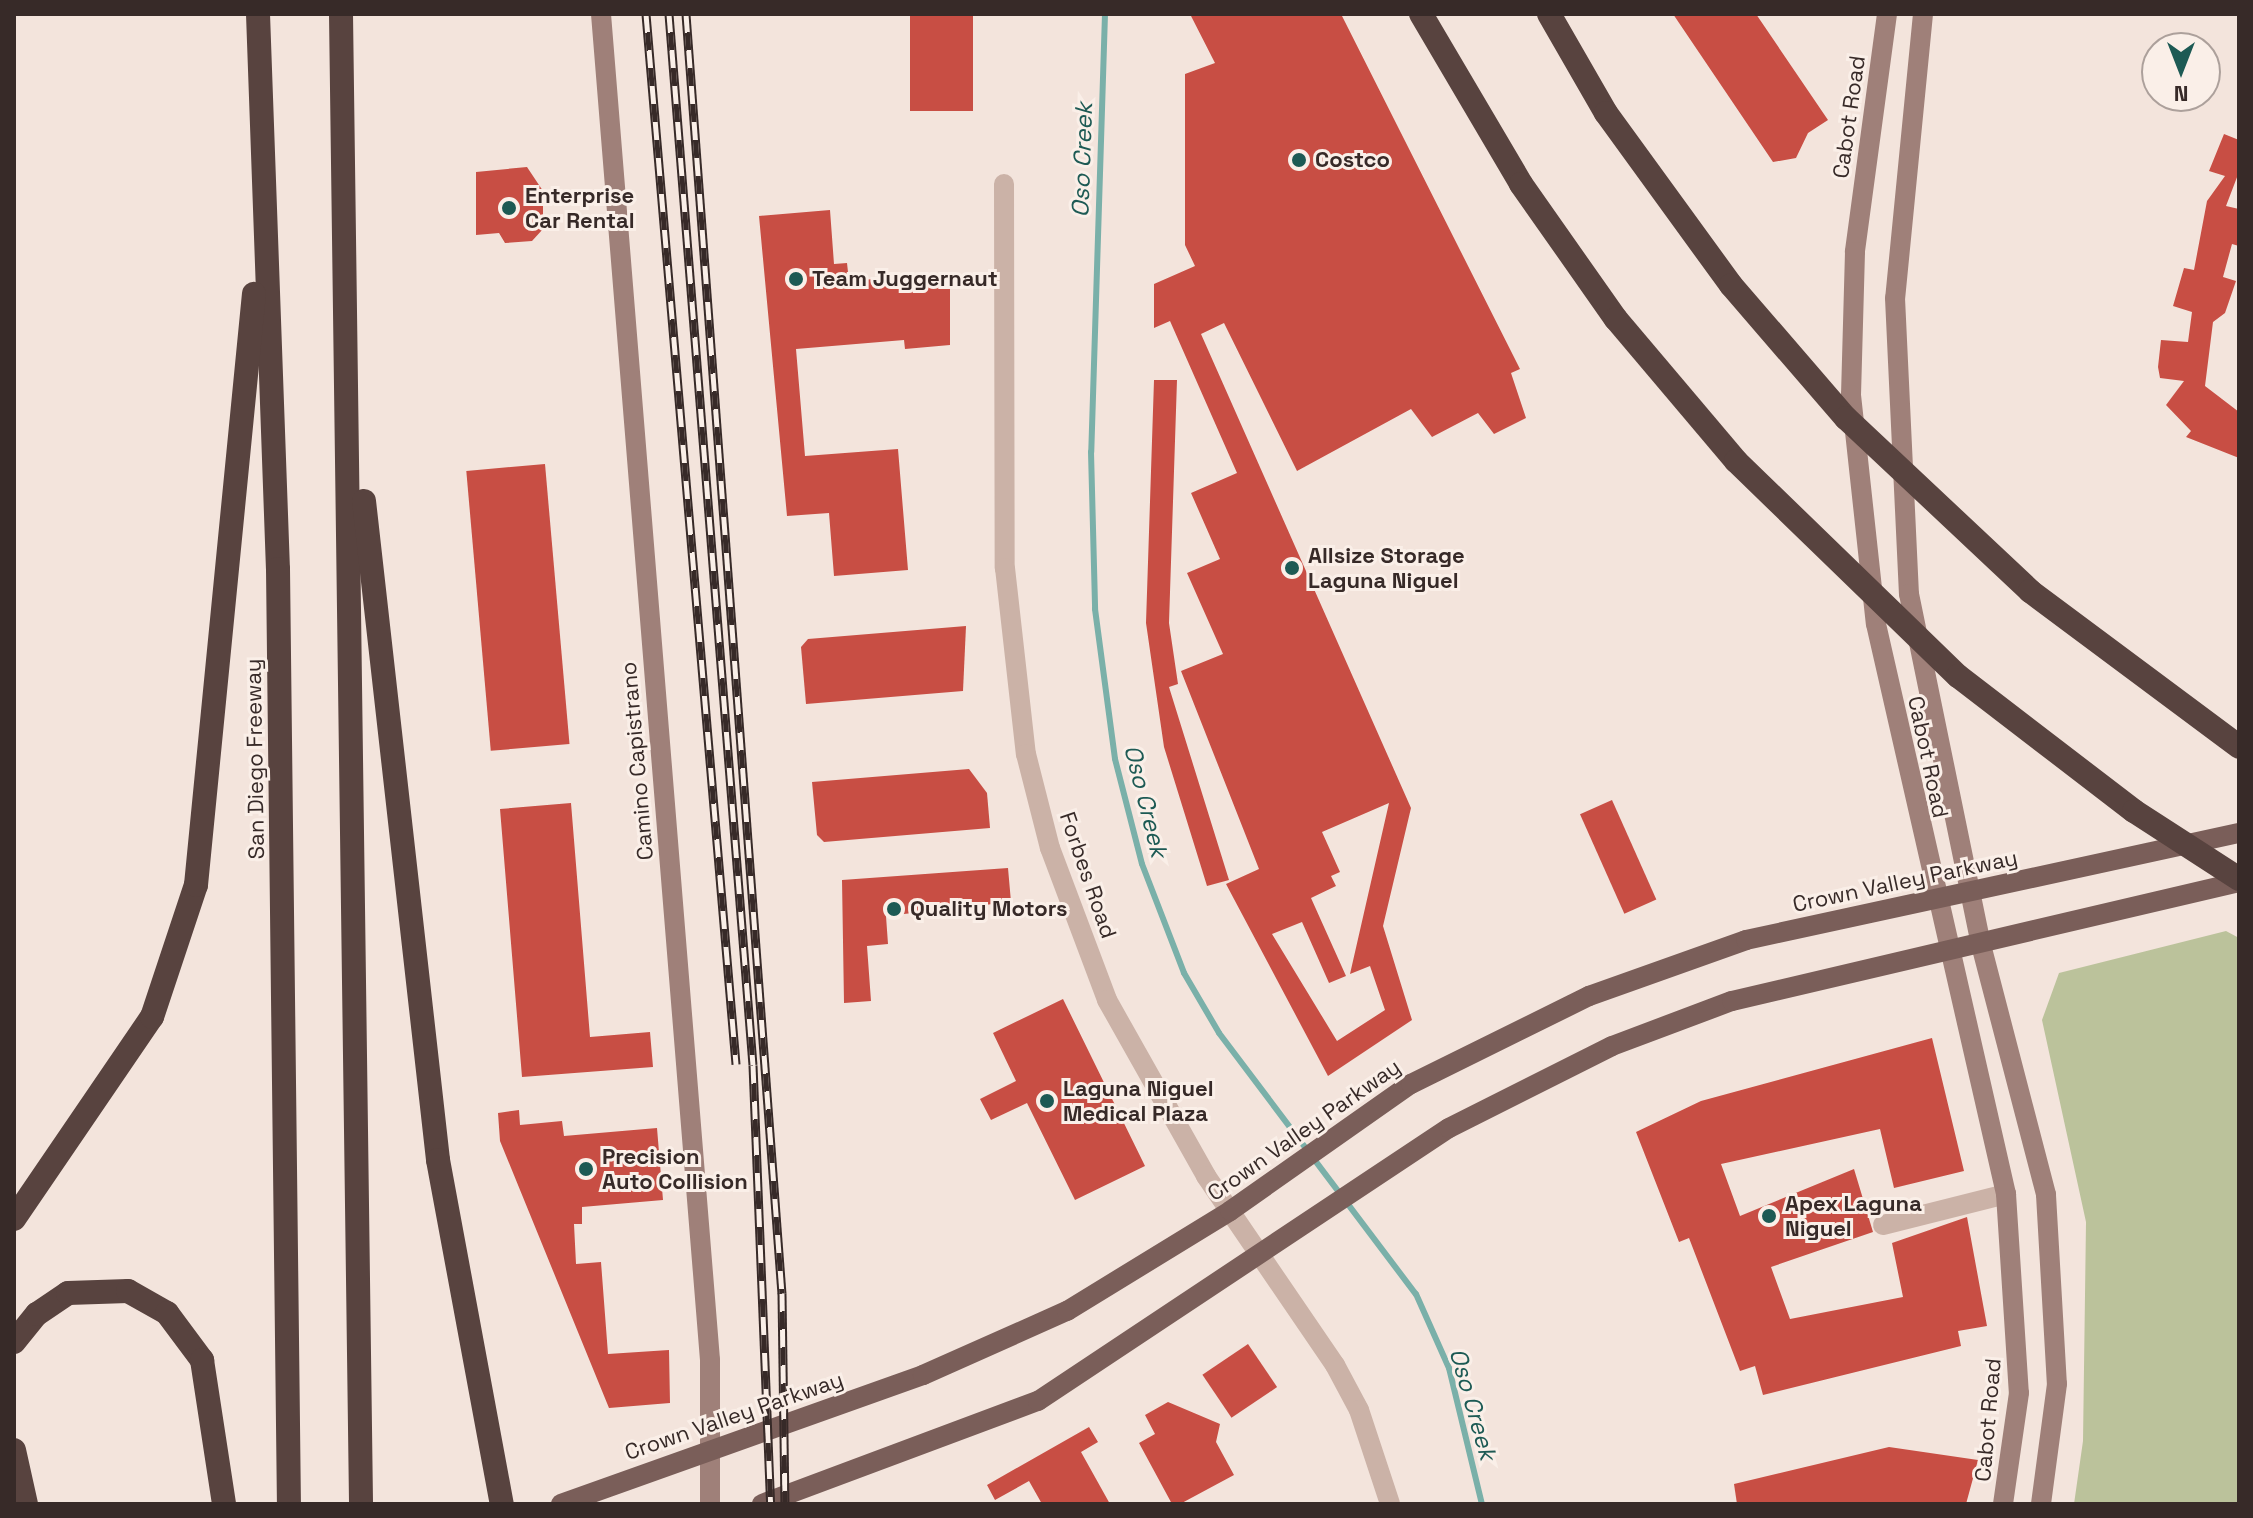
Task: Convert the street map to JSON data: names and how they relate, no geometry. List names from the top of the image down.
{
  "streets": {
    "highway": ["San Diego Freeway"],
    "main road": ["Cabot Road", "Camino Capistrano", "Crown Valley Parkway"],
    "street": ["Forbes Road"]
  },
  "crossings": [
    ["Cabot Road", "Crown Valley Parkway"],
    ["Forbes Road", "Crown Valley Parkway"]
  ],
  "water": ["Oso Creek"],
  "places": [
    "Costco",
    "Enterprise Car Rental",
    "Team Juggernaut",
    "Allsize Storage Laguna Niguel",
    "Quality Motors",
    "Laguna Niguel Medical Plaza",
    "Precision Auto Collision",
    "Apex Laguna Niguel"
  ],
  "north": "bottom"
}
